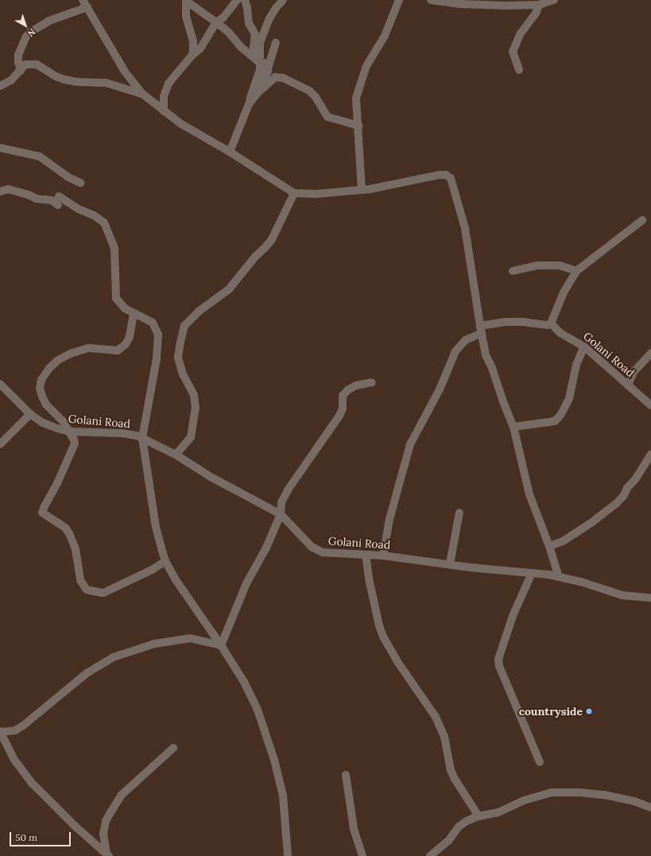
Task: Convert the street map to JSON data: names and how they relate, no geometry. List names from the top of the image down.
{
  "streets": {
    "street": ["Golani Road"]
  },
  "places": ["countryside"],
  "scale_bar": "50 m",
  "north": "bottom right"
}
